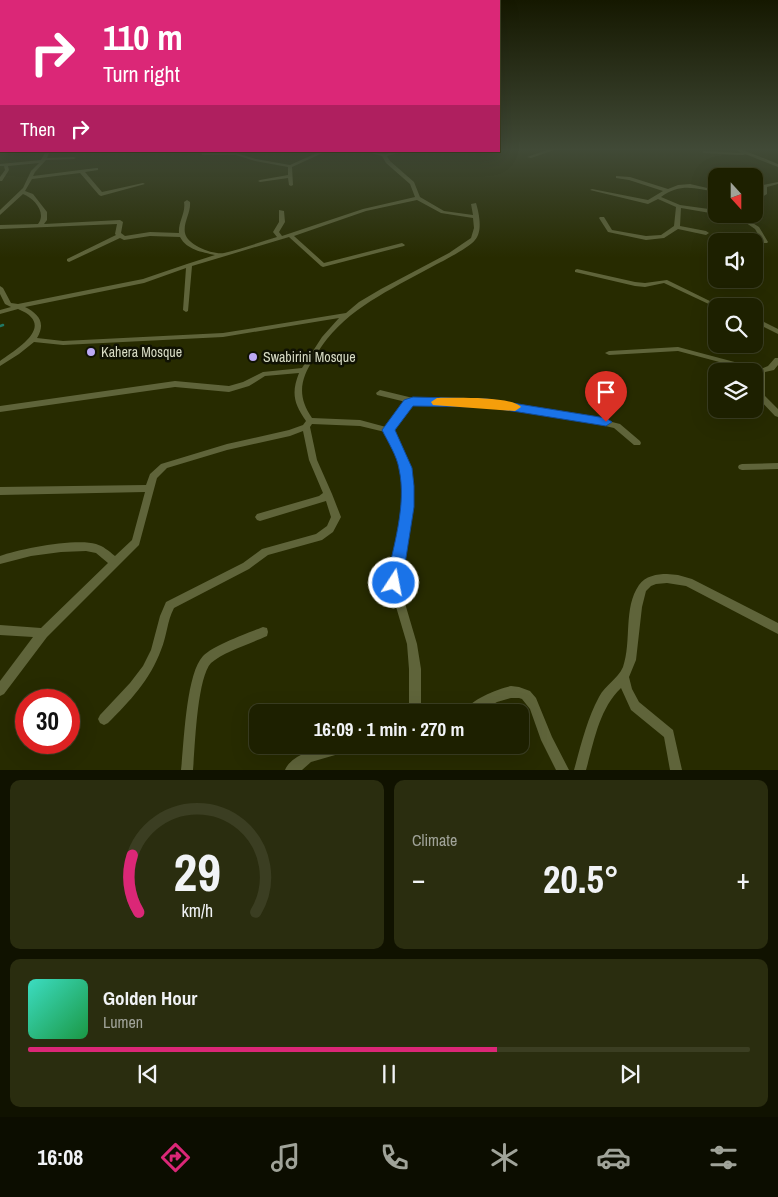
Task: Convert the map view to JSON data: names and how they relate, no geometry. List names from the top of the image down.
{
  "places": ["Kahera Mosque", "Swabirini Mosque"],
  "north": "bottom",
  "page": {
    "turn": ["110 m", "Turn right"],
    "then": "Then",
    "limit": "30",
    "trip": "16:09 · 1 min · 270 m",
    "tile": "Climate",
    "heat": ["−", "20.5°", "+"],
    "song": ["Golden Hour", "Lumen"],
    "tabs": "16:08",
    "gauge": ["29", "km/h"]
  }
}
